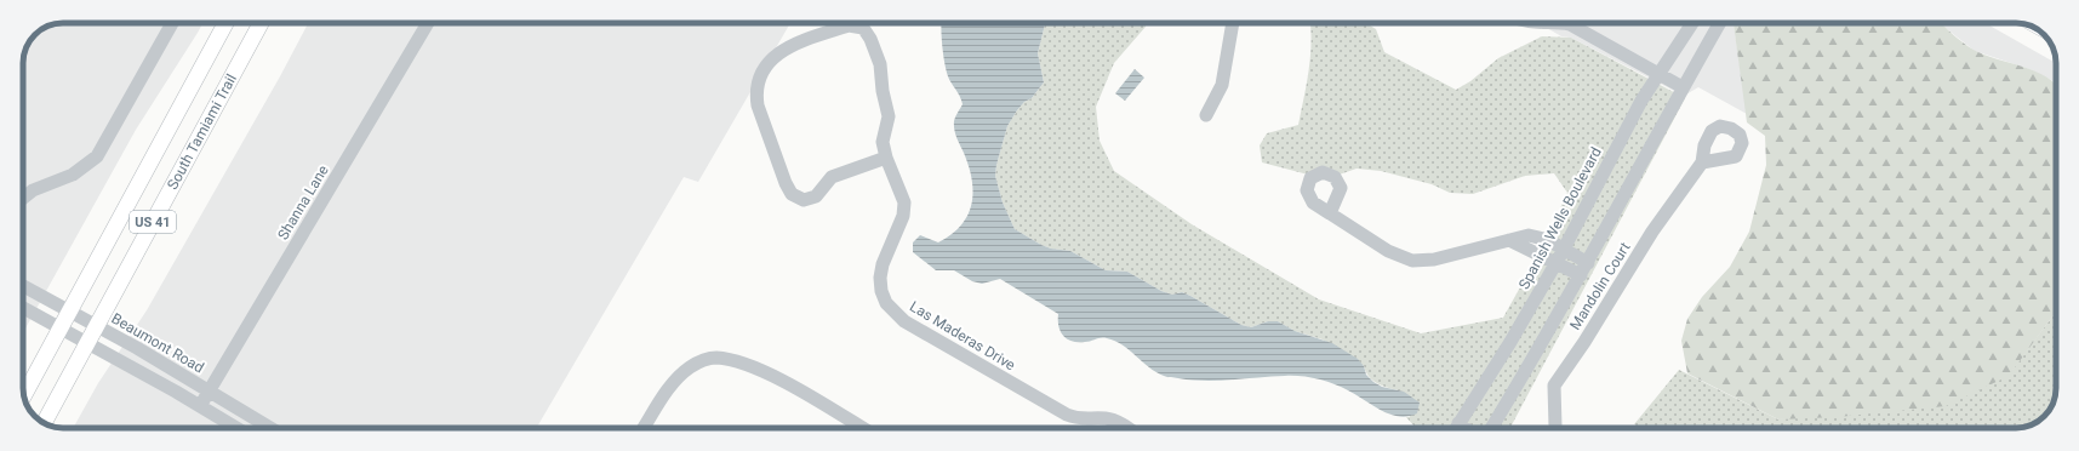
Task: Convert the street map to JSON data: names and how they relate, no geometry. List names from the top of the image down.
{
  "streets": {
    "main road": ["South Tamiami Trail", "US 41"],
    "street": [
      "Shanna Lane",
      "Spanish Wells Boulevard",
      "Mandolin Court",
      "Las Maderas Drive",
      "Beaumont Road"
    ]
  },
  "crossings": [
    ["South Tamiami Trail", "Beaumont Road"],
    ["Shanna Lane", "Beaumont Road"]
  ]
}
